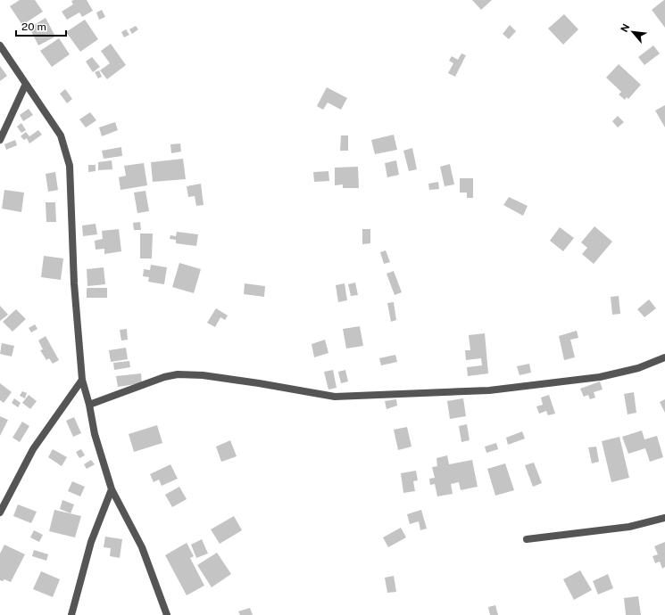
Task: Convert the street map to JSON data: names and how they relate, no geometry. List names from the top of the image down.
{
  "scale_bar": "20 m",
  "north": "top left"
}
